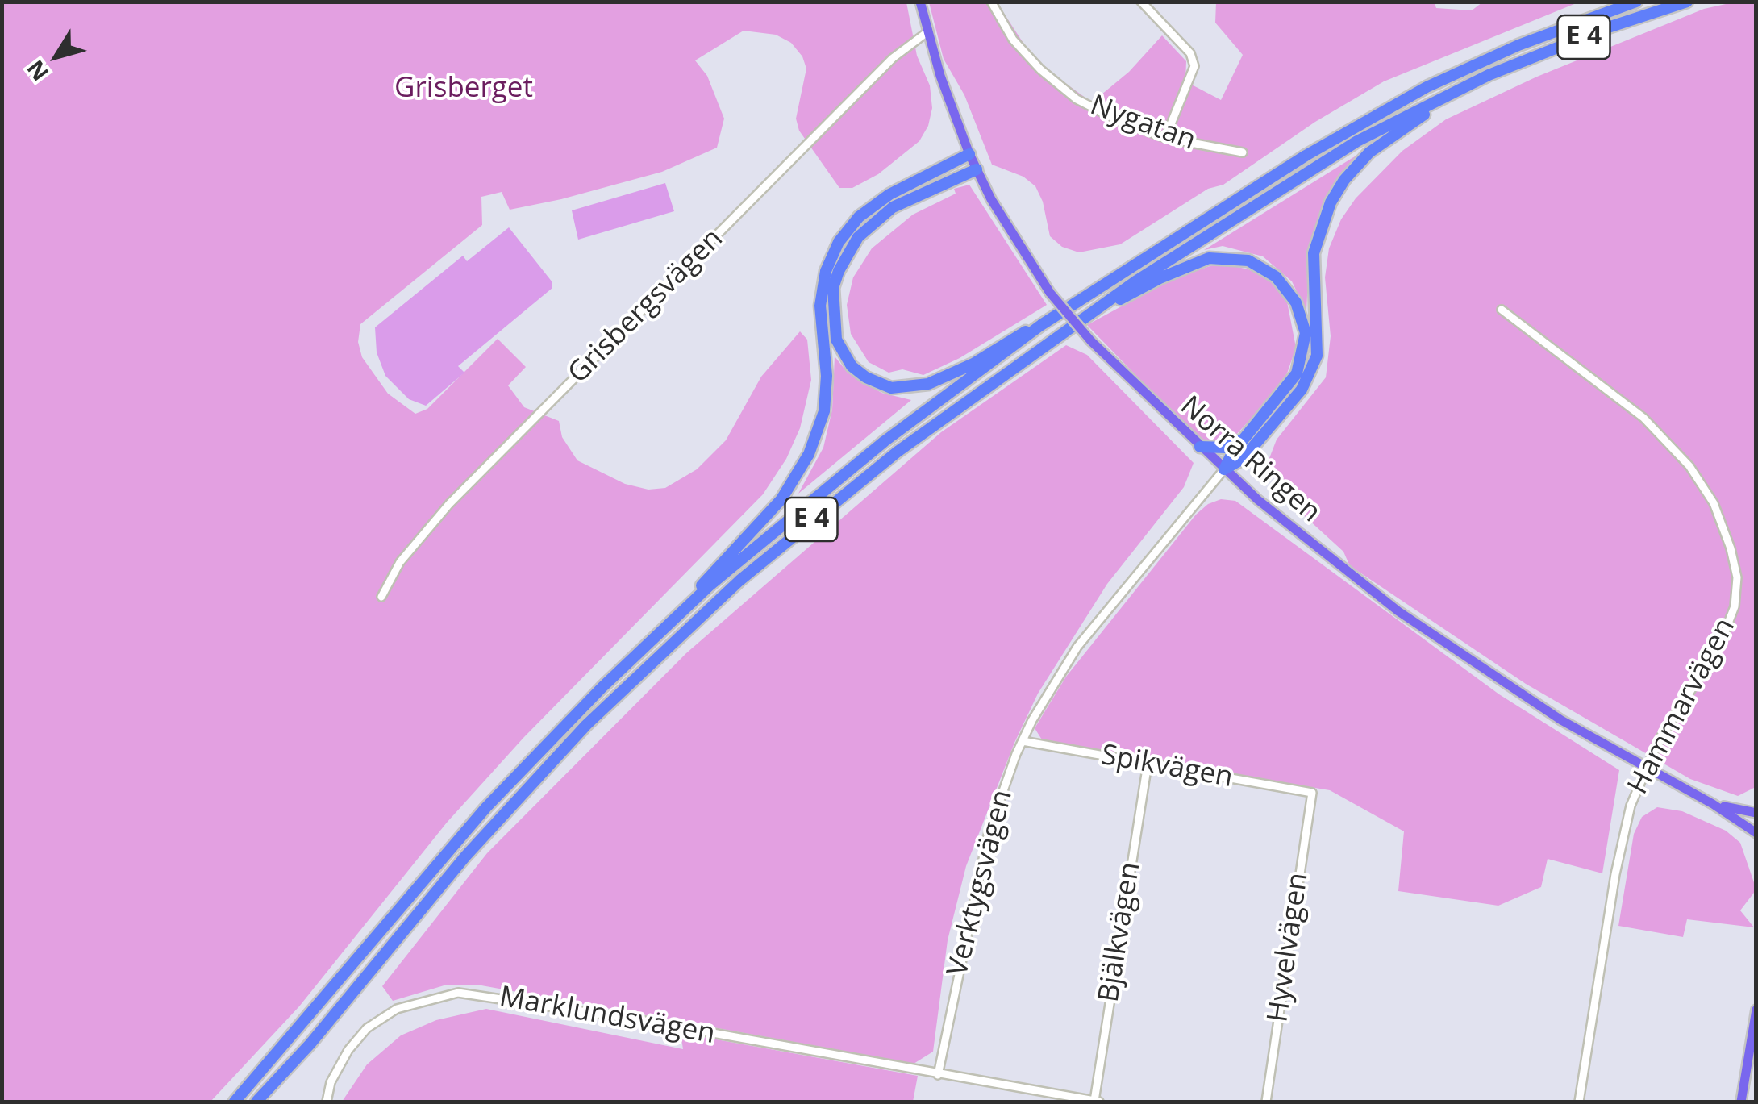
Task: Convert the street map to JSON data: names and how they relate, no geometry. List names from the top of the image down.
{
  "streets": {
    "highway": ["E 4"],
    "main road": ["Norra Ringen"],
    "street": [
      "Nygatan",
      "Grisbergsvägen",
      "Hammarvägen",
      "Spikvägen",
      "Verktygsvägen",
      "Bjälkvägen",
      "Hyvelvägen",
      "Marklundsvägen"
    ]
  },
  "crossings": [
    ["E 4", "Norra Ringen"],
    ["E 4", "Verktygsvägen"],
    ["Grisbergsvägen", "Norra Ringen"],
    ["Norra Ringen", "Hammarvägen"],
    ["Norra Ringen", "Verktygsvägen"],
    ["Spikvägen", "Verktygsvägen"],
    ["Spikvägen", "Bjälkvägen"],
    ["Spikvägen", "Hyvelvägen"],
    ["Verktygsvägen", "Marklundsvägen"],
    ["Bjälkvägen", "Marklundsvägen"]
  ],
  "parks": ["Grisberget"],
  "north": "bottom left"
}
